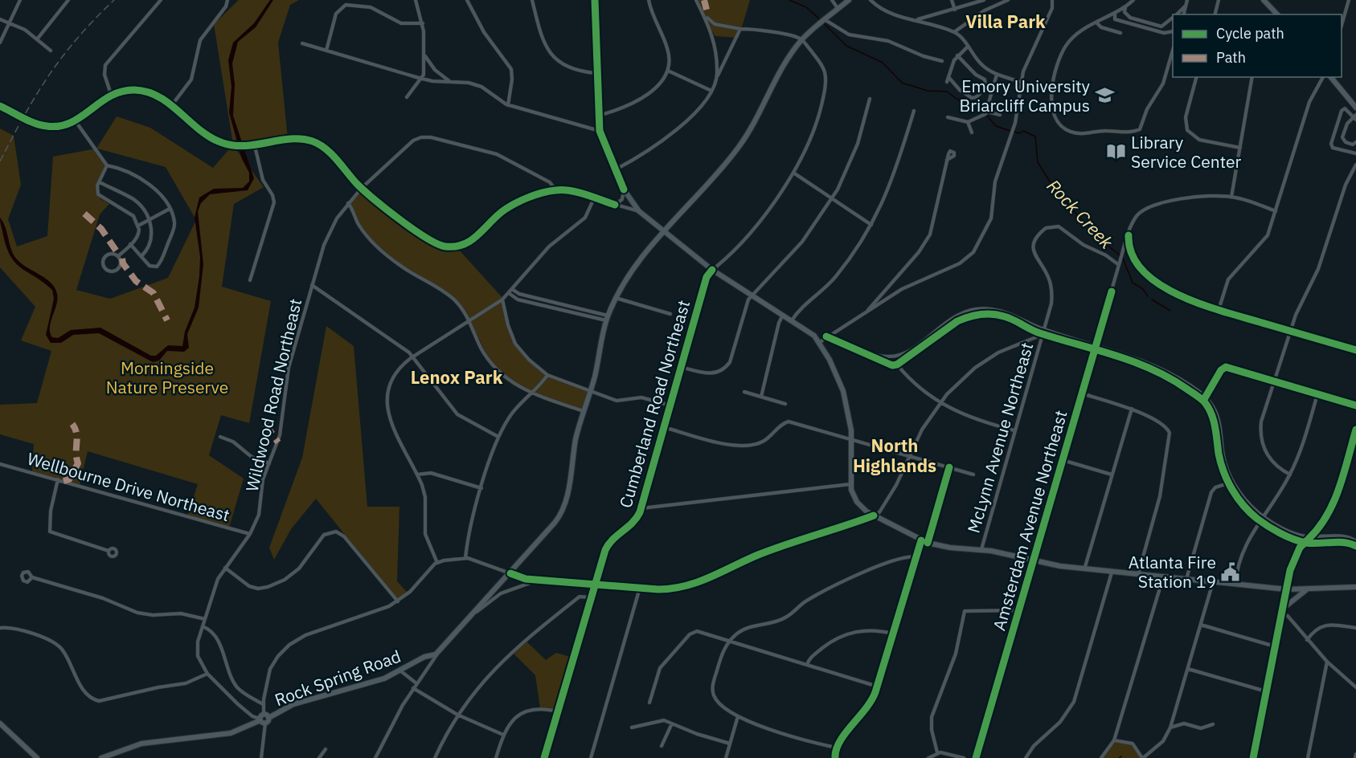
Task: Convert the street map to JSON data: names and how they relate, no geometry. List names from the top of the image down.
{
  "streets": {
    "street": [
      "Wildwood Road Northeast",
      "Cumberland Road Northeast",
      "McLynn Avenue Northeast",
      "Wellbourne Drive Northeast",
      "Amsterdam Avenue Northeast",
      "Rock Spring Road"
    ]
  },
  "crossings": [
    ["Wildwood Road Northeast", "Wellbourne Drive Northeast"],
    ["Wildwood Road Northeast", "Rock Spring Road"],
    ["McLynn Avenue Northeast", "Amsterdam Avenue Northeast"]
  ],
  "districts": ["Villa Park", "Lenox Park", "North Highlands"],
  "water": ["Rock Creek"],
  "parks": ["Morningside Nature Preserve"],
  "places": {
    "school or university": ["Emory University Briarcliff Campus"],
    "library": ["Library Service Center"],
    "public building": ["Atlanta Fire Station 19"]
  },
  "legend": ["Cycle path", "Path"]
}
